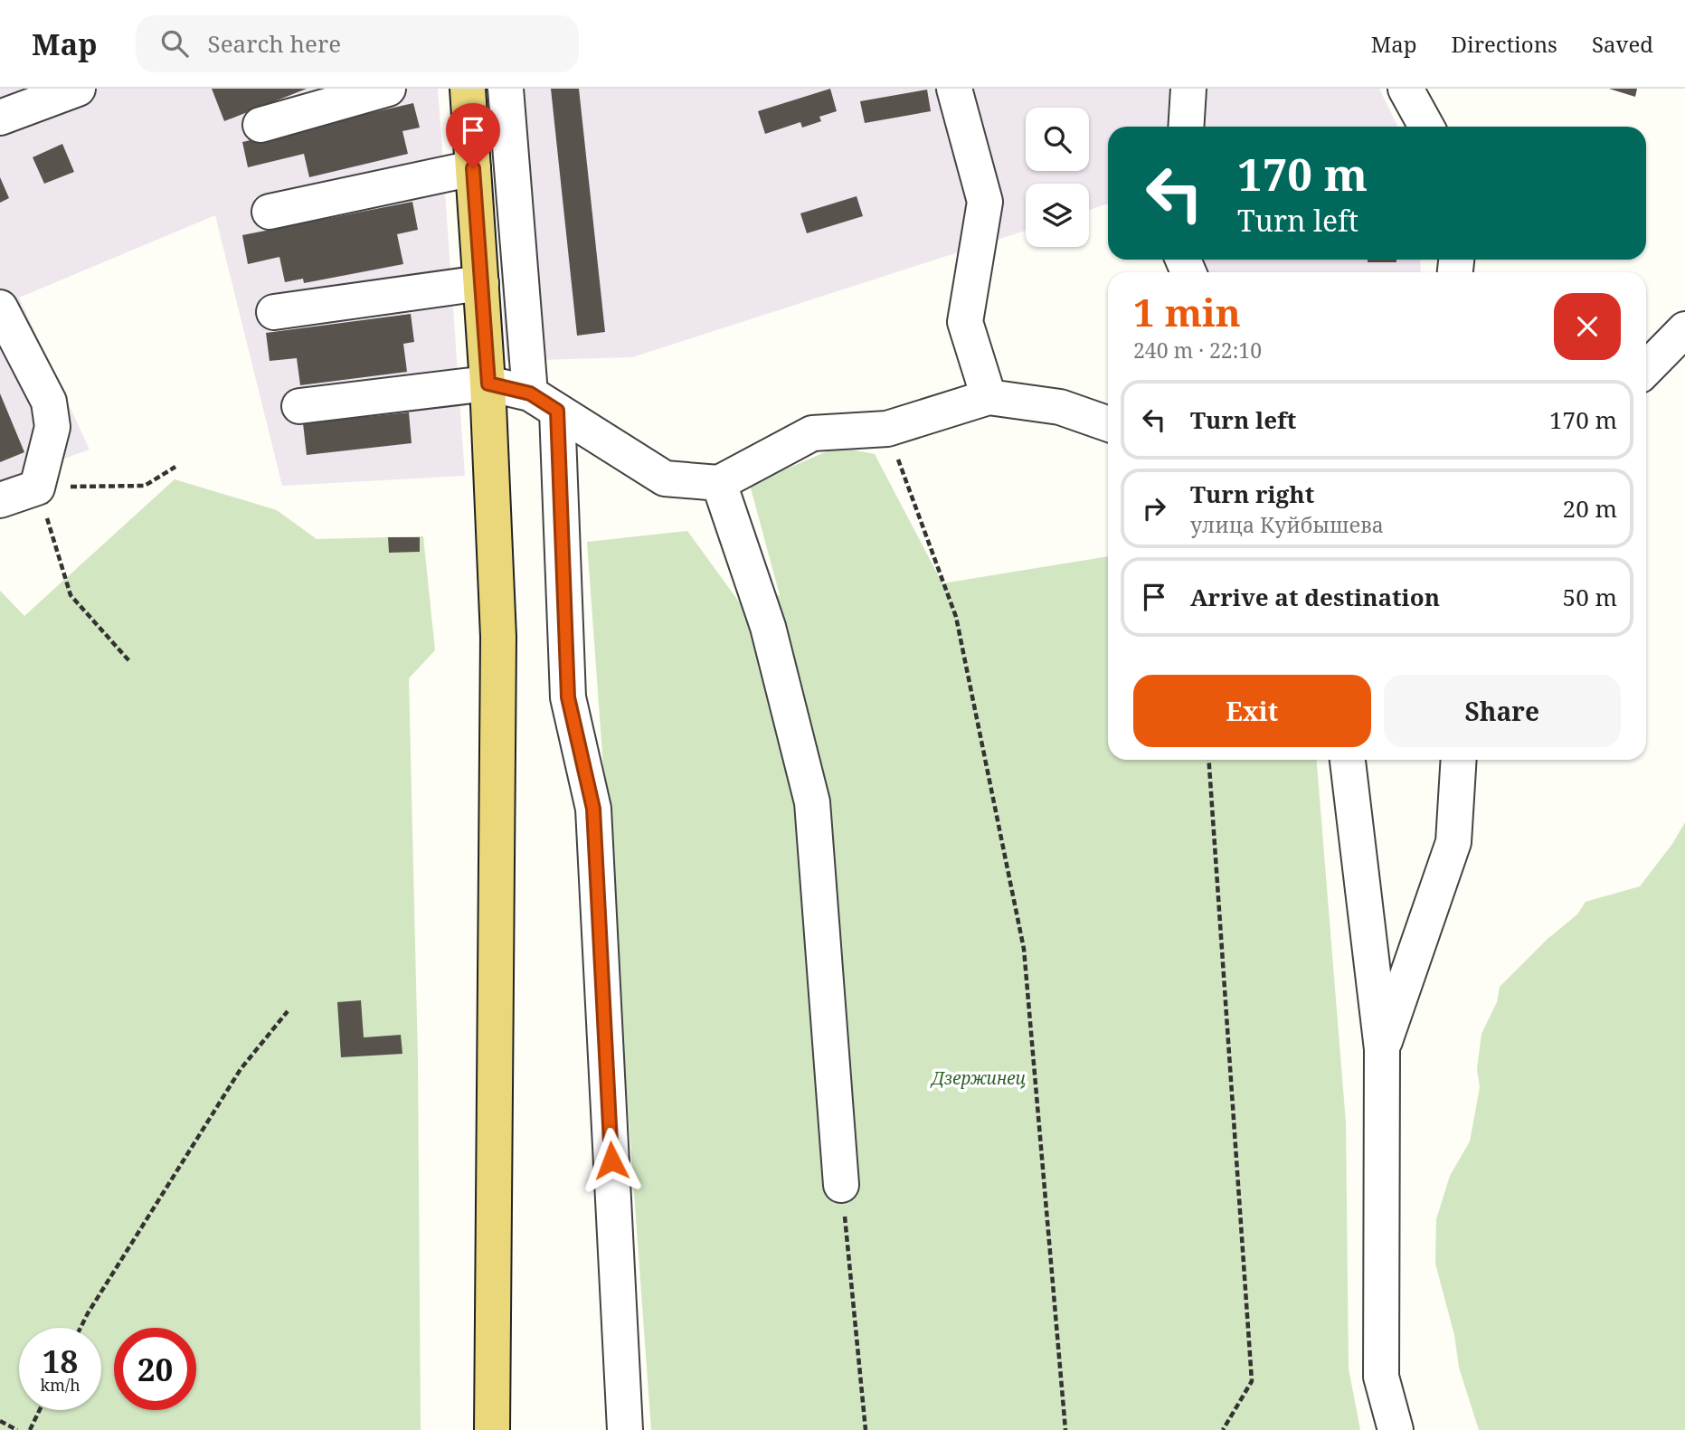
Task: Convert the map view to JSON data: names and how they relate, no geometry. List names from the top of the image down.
{
  "parks": ["Дзержинец"],
  "page": {
    "header": "Map",
    "search": "Search here",
    "nav": ["Map", "Directions", "Saved"],
    "turn": ["170 m", "Turn left"],
    "heading": ["1 min", "240 m · 22:10"],
    "list": [
      {
        "name": "Turn left",
        "value": "170 m"
      },
      {
        "name": "Turn right",
        "note": "улица Куйбышева",
        "value": "20 m"
      },
      {
        "name": "Arrive at destination",
        "value": "50 m"
      }
    ],
    "buttons": ["Exit", "Share"],
    "speed": "18 km/h",
    "limit": "20"
  }
}
